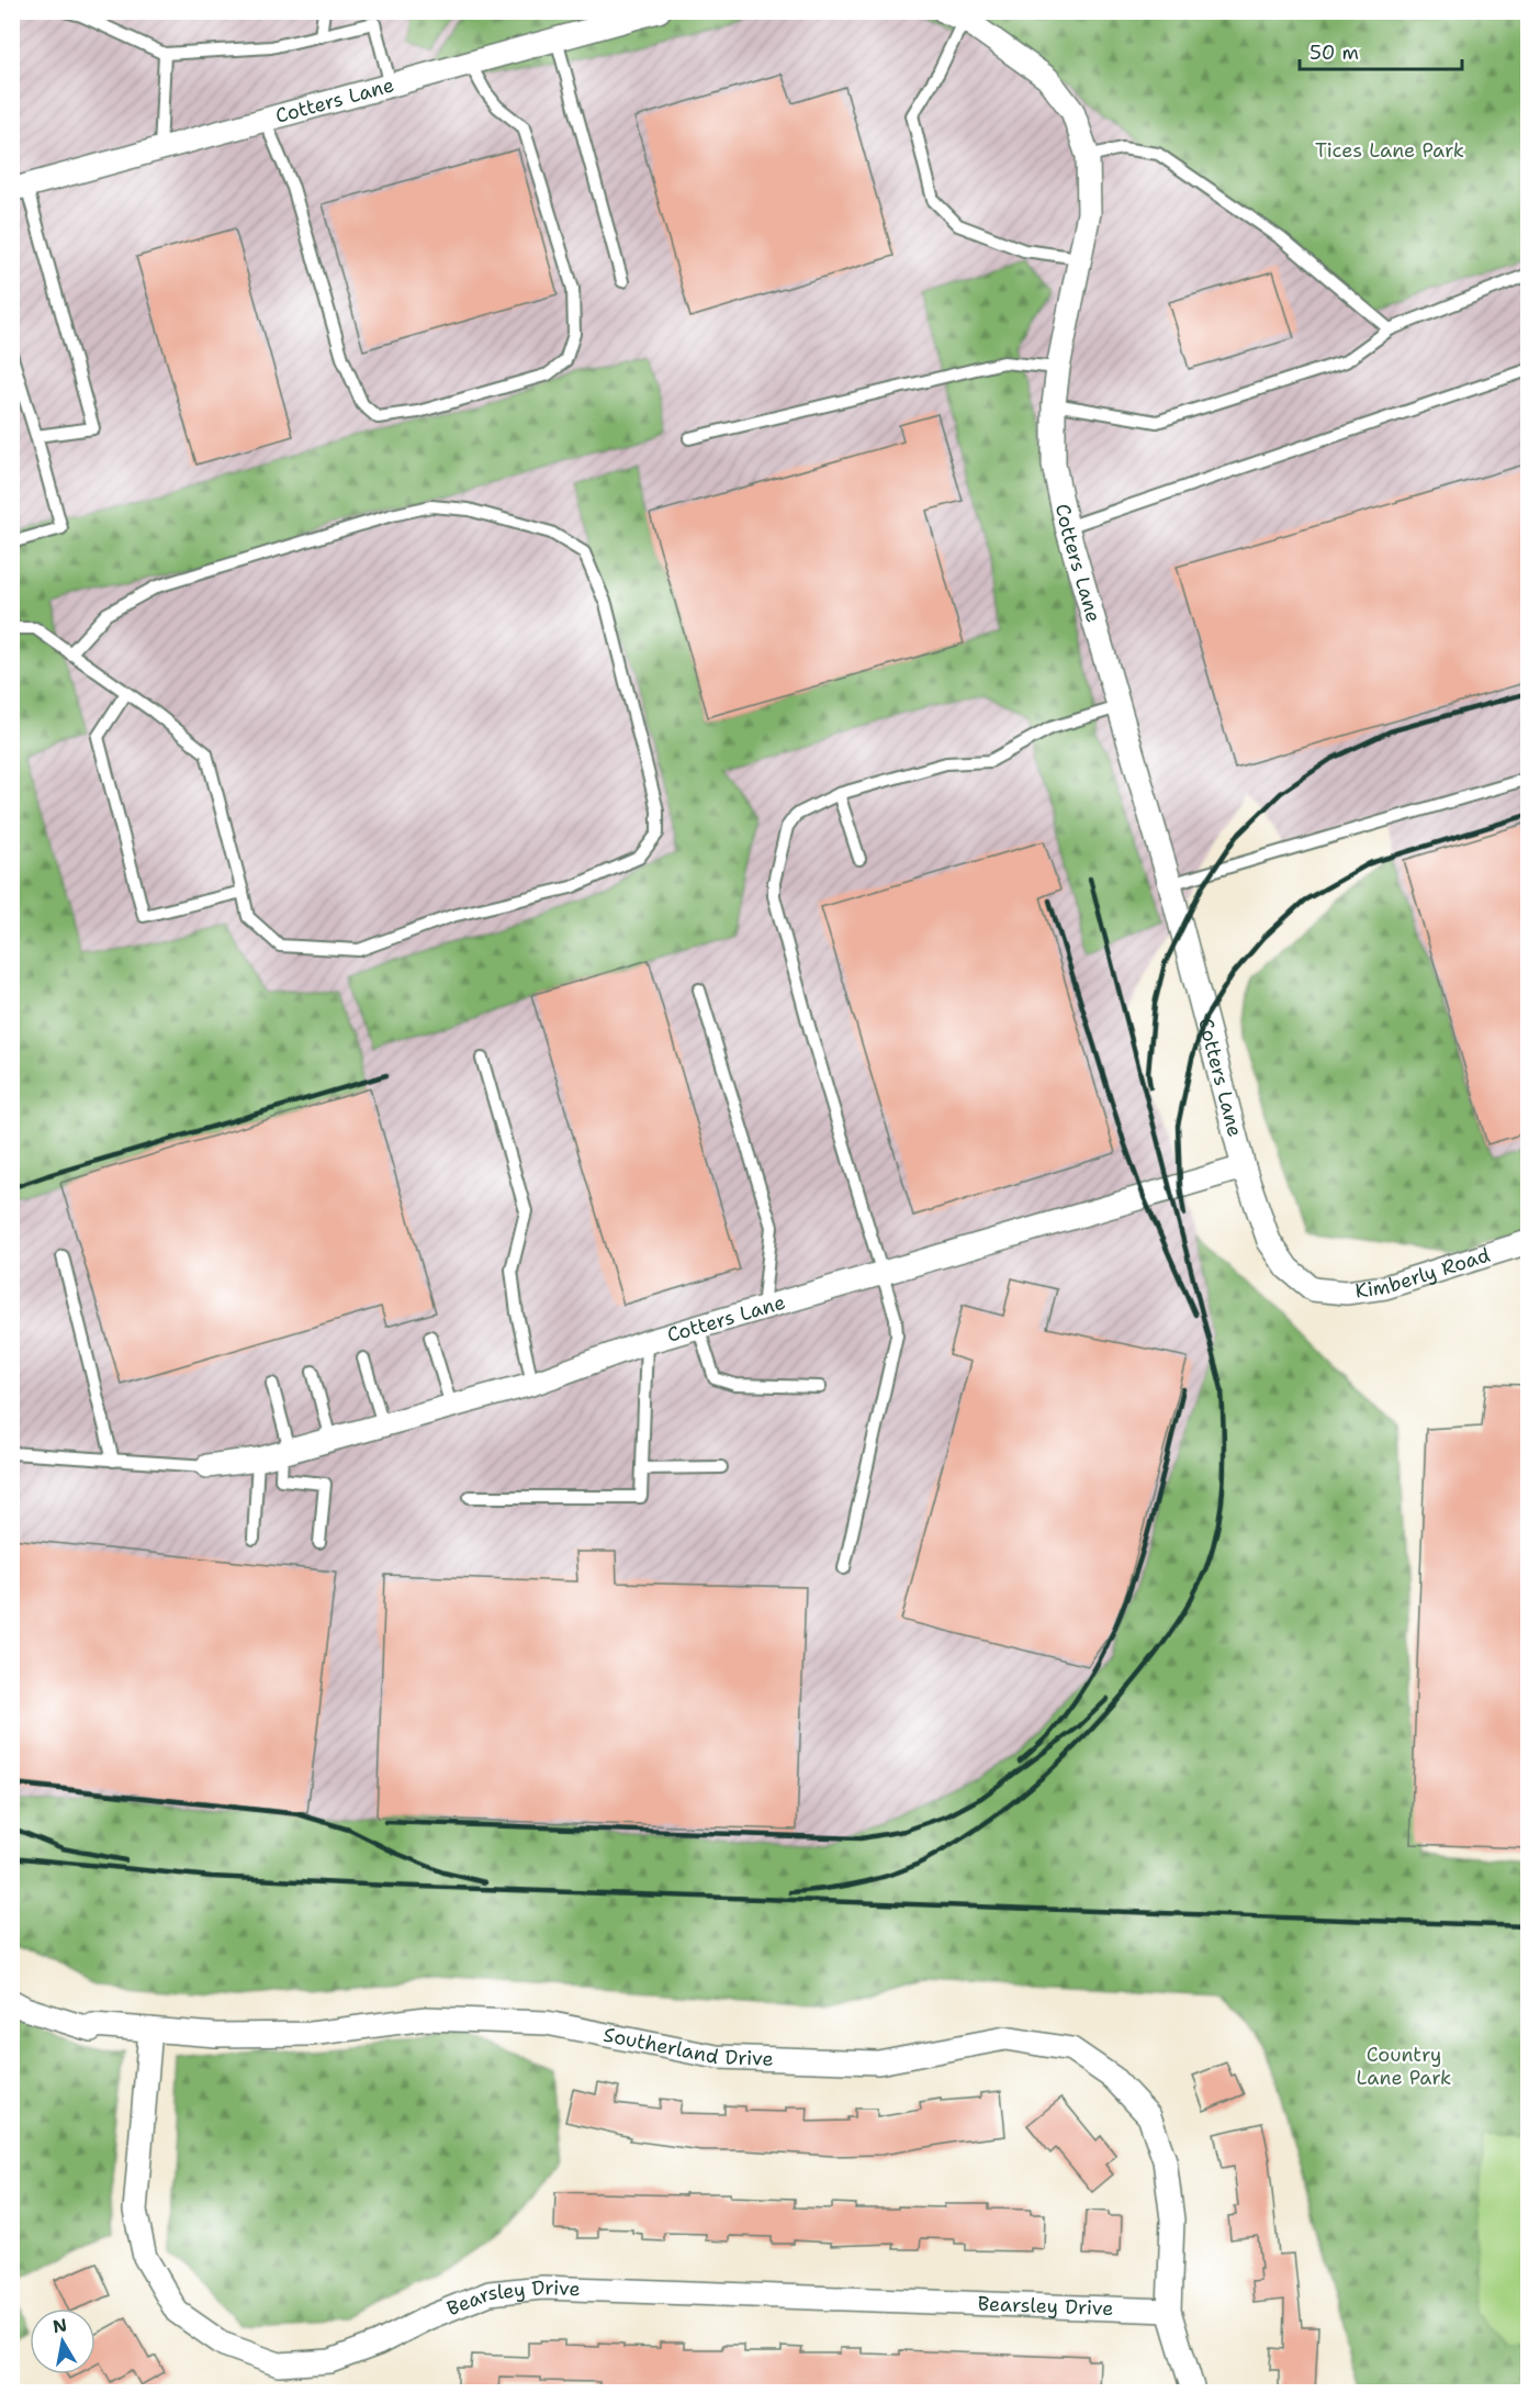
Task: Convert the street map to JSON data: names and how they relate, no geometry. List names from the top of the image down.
{
  "streets": {
    "street": [
      "Cotters Lane",
      "Kimberly Road",
      "Southerland Drive",
      "Bearsley Drive"
    ]
  },
  "crossings": [
    ["Cotters Lane", "Kimberly Road"],
    ["Southerland Drive", "Bearsley Drive"]
  ],
  "parks": ["Tices Lane Park", "Country Lane Park"],
  "scale_bar": "50 m",
  "north": "top"
}
